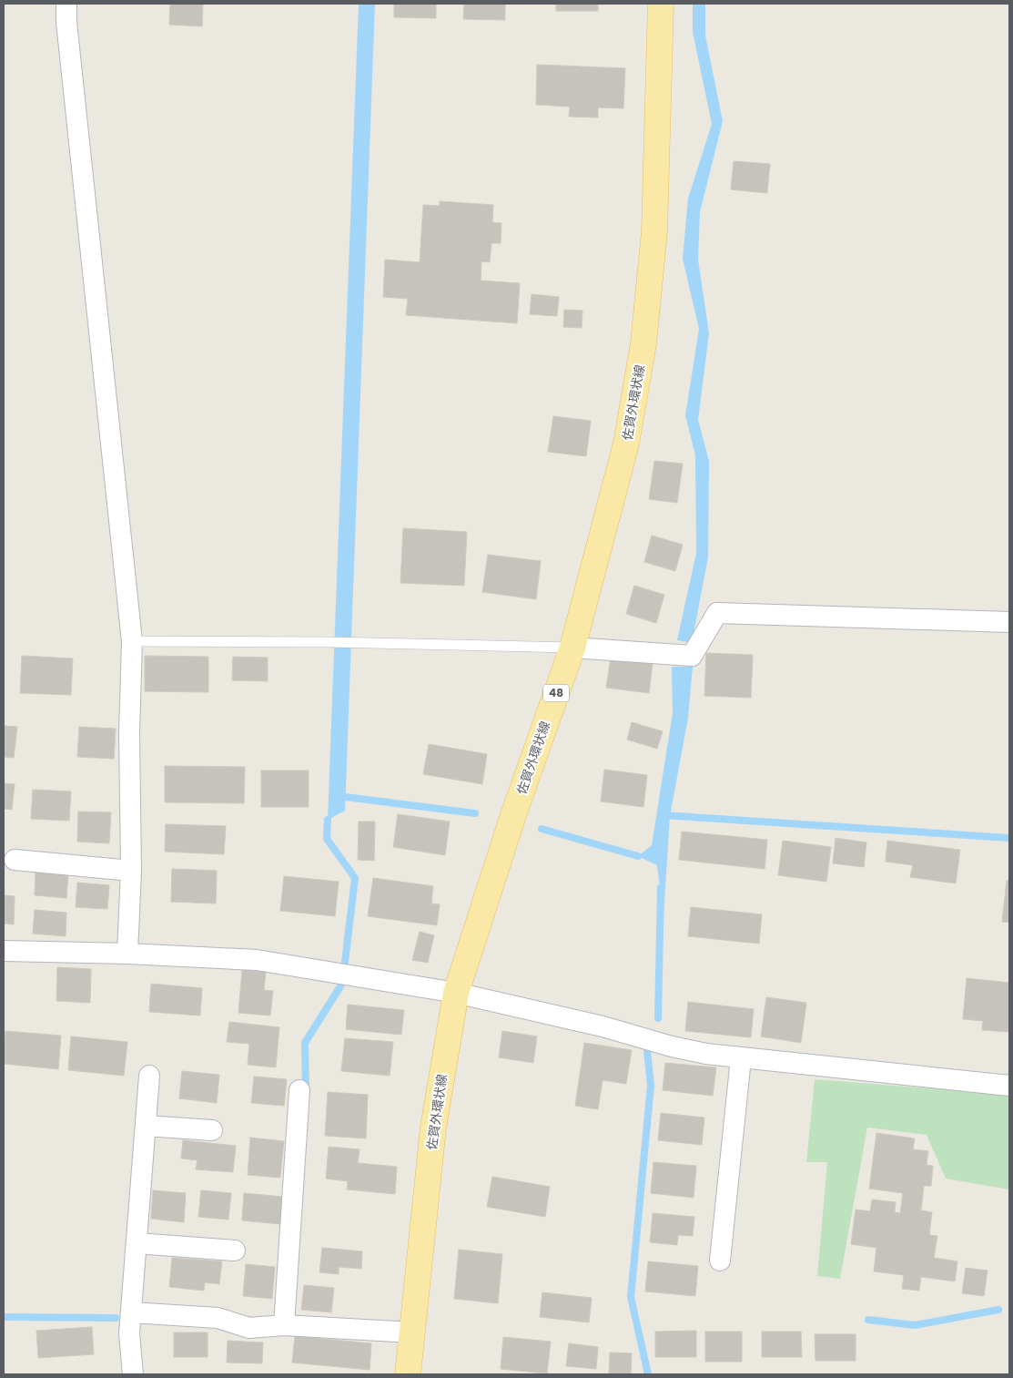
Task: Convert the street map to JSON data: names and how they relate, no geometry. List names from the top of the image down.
{
  "streets": {
    "main road": ["佐賀外環状線", "48"]
  }
}
